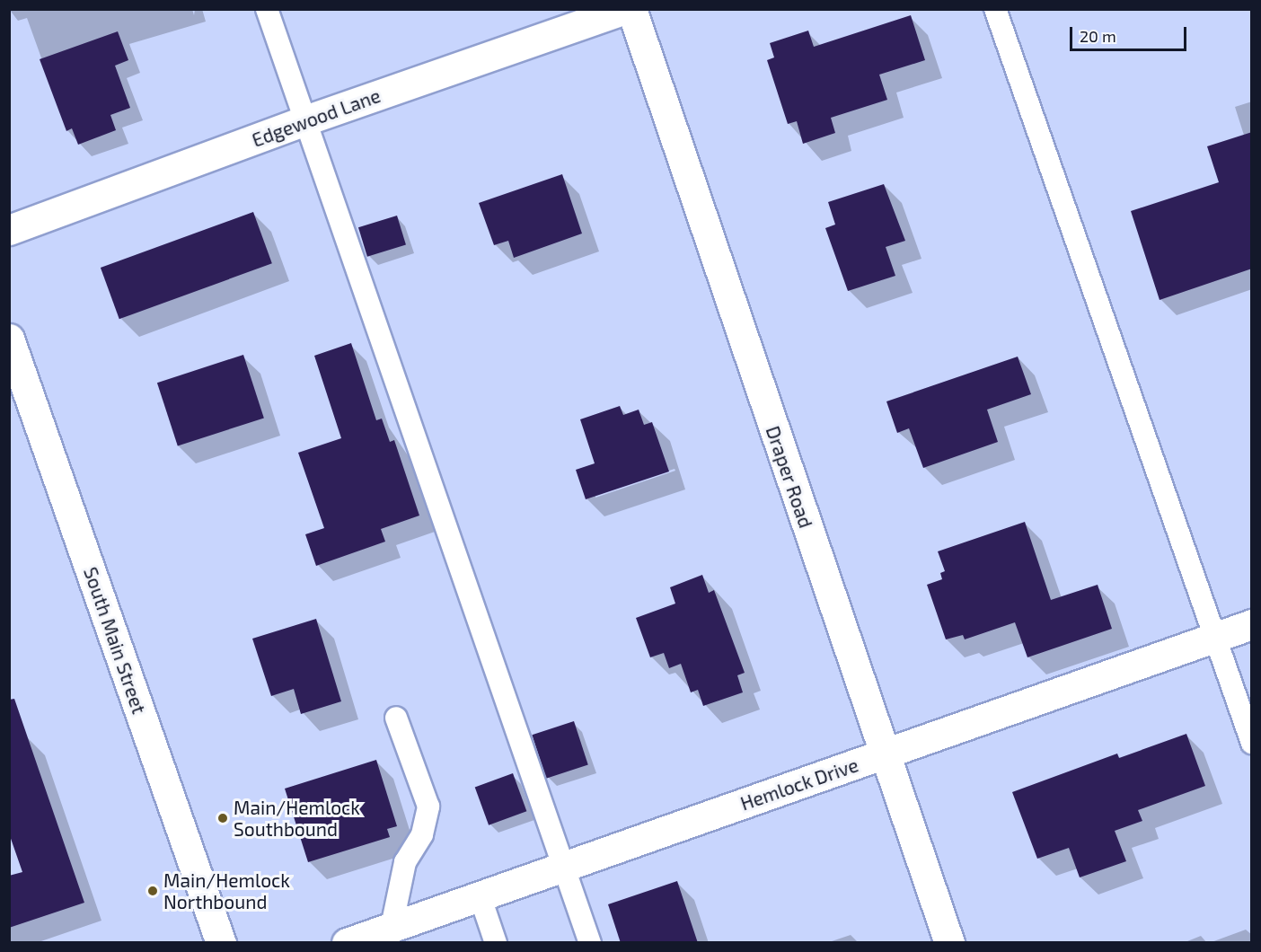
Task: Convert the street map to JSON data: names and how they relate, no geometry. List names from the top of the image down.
{
  "streets": {
    "street": [
      "Edgewood Lane",
      "Draper Road",
      "South Main Street",
      "Hemlock Drive"
    ]
  },
  "crossings": [
    ["Draper Road", "Hemlock Drive"]
  ],
  "places": ["Main/Hemlock Southbound", "Main/Hemlock Northbound"],
  "scale_bar": "20 m"
}
